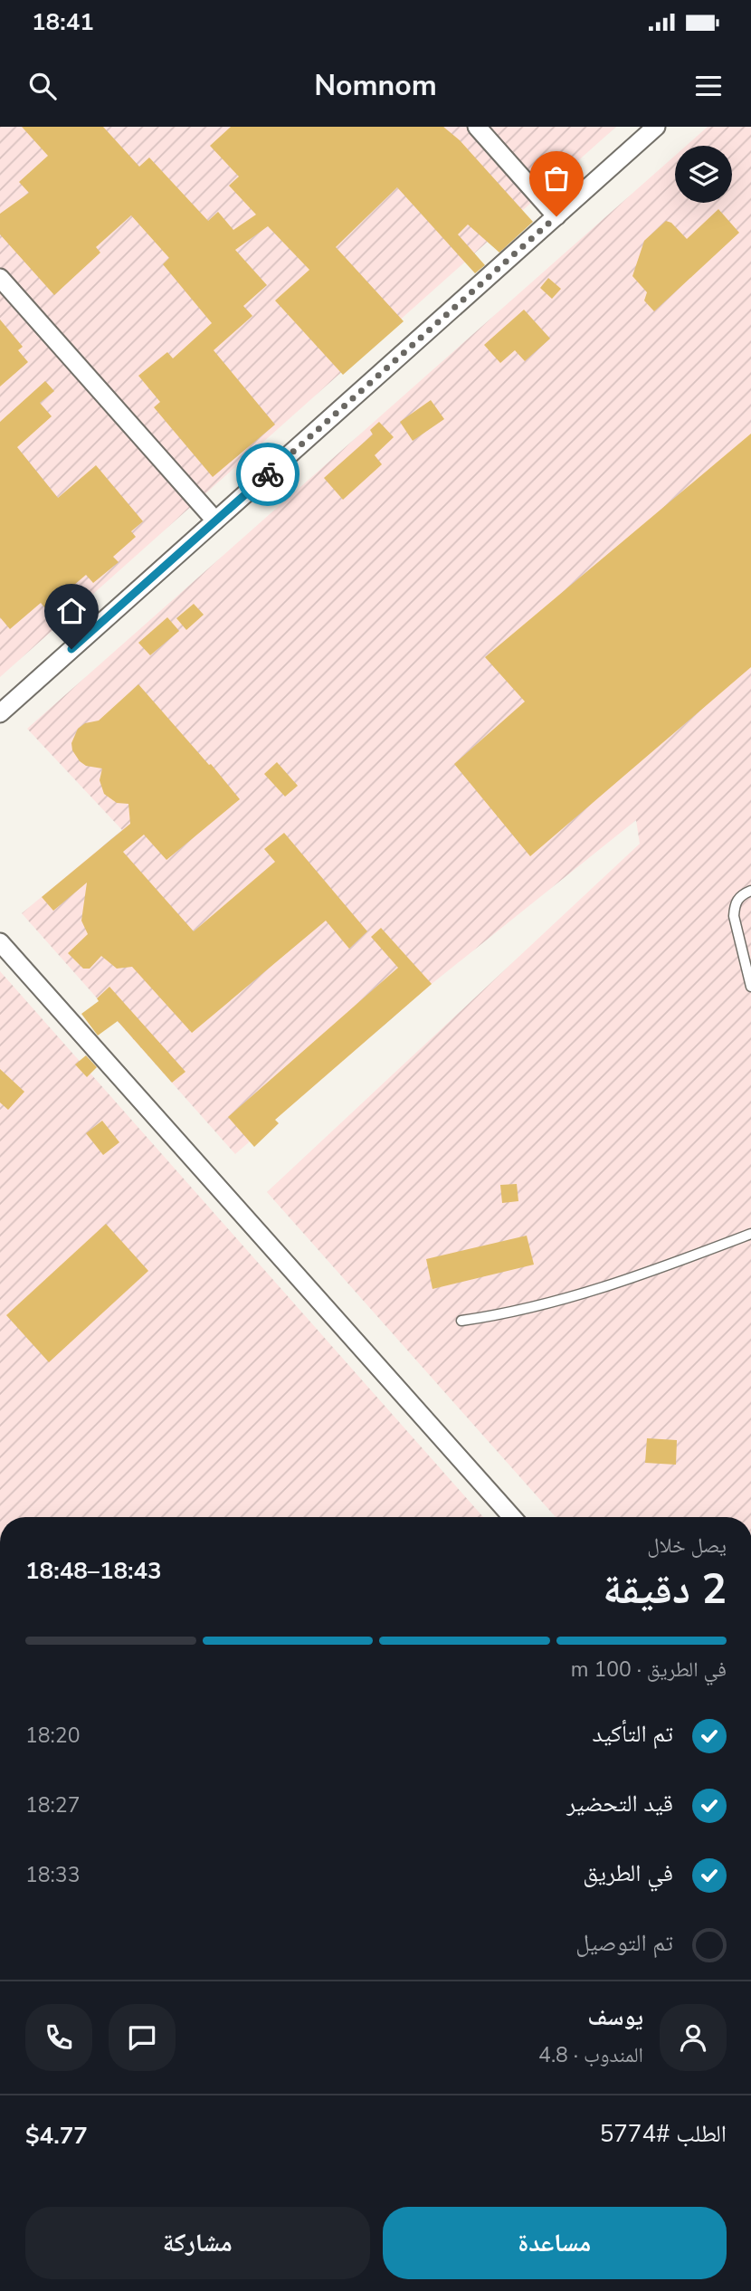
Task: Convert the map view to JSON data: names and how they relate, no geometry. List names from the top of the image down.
{
  "page": {
    "status": "18:41",
    "header": "Nomnom",
    "heading": ["2 دقيقة", "يصل خلال", "18:43–18:48"],
    "panel": [
      "يوسف",
      "المندوب · 4.8",
      "الطلب #5774",
      "$4.77"
    ],
    "bar": "في الطريق · 100 m",
    "list": [
      ["تم التأكيد", "18:20"],
      ["قيد التحضير", "18:27"],
      ["في الطريق", "18:33"],
      "تم التوصيل"
    ],
    "buttons": ["مساعدة", "مشاركة"]
  }
}
